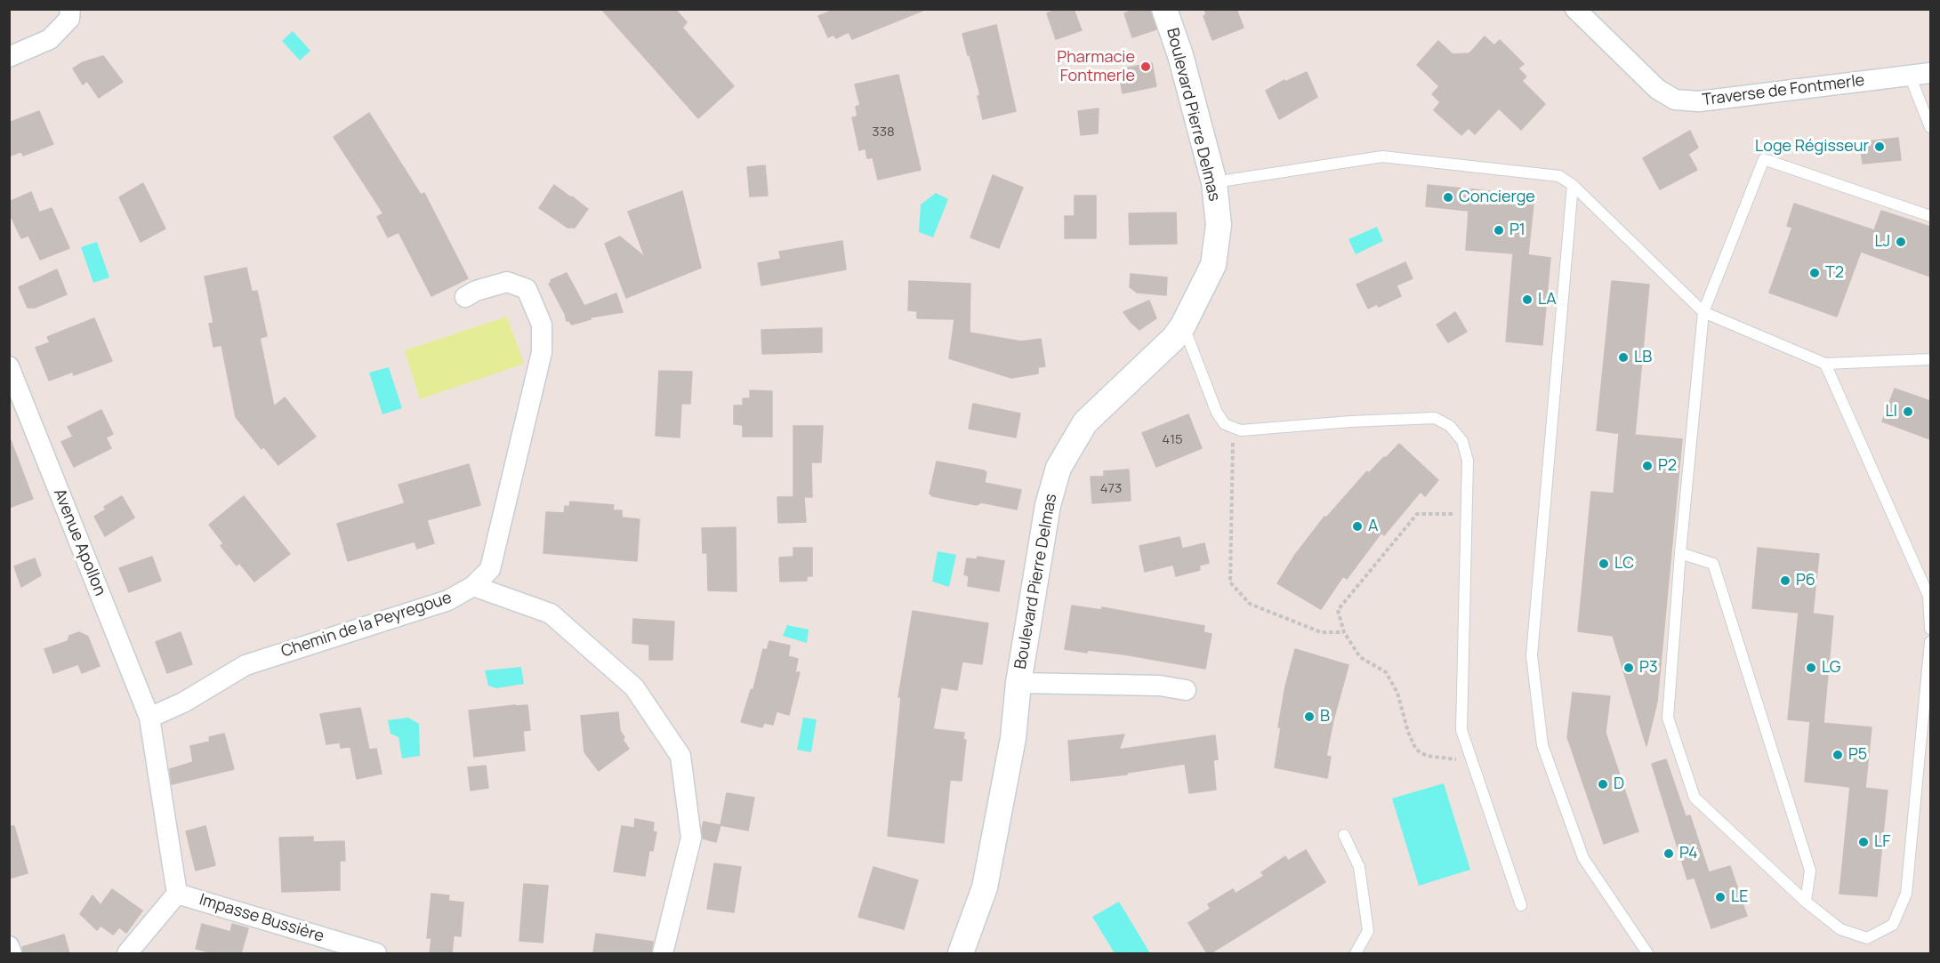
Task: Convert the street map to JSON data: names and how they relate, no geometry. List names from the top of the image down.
{
  "streets": {
    "street": [
      "Traverse de Fontmerle",
      "Boulevard Pierre Delmas",
      "Avenue Apollon",
      "Chemin de la Peyregoue",
      "Impasse Bussière"
    ]
  },
  "crossings": [
    ["Avenue Apollon", "Chemin de la Peyregoue"]
  ],
  "places": [
    "Pharmacie Fontmerle",
    "Loge Régisseur",
    "Concierge",
    "P1",
    "LJ",
    "T2",
    "LA",
    "LB",
    "LI",
    "P2",
    "A",
    "LC",
    "P6",
    "P3",
    "LG",
    "B",
    "P5",
    "D",
    "LF",
    "P4",
    "LE"
  ],
  "house_numbers": ["338", "415", "473"]
}
